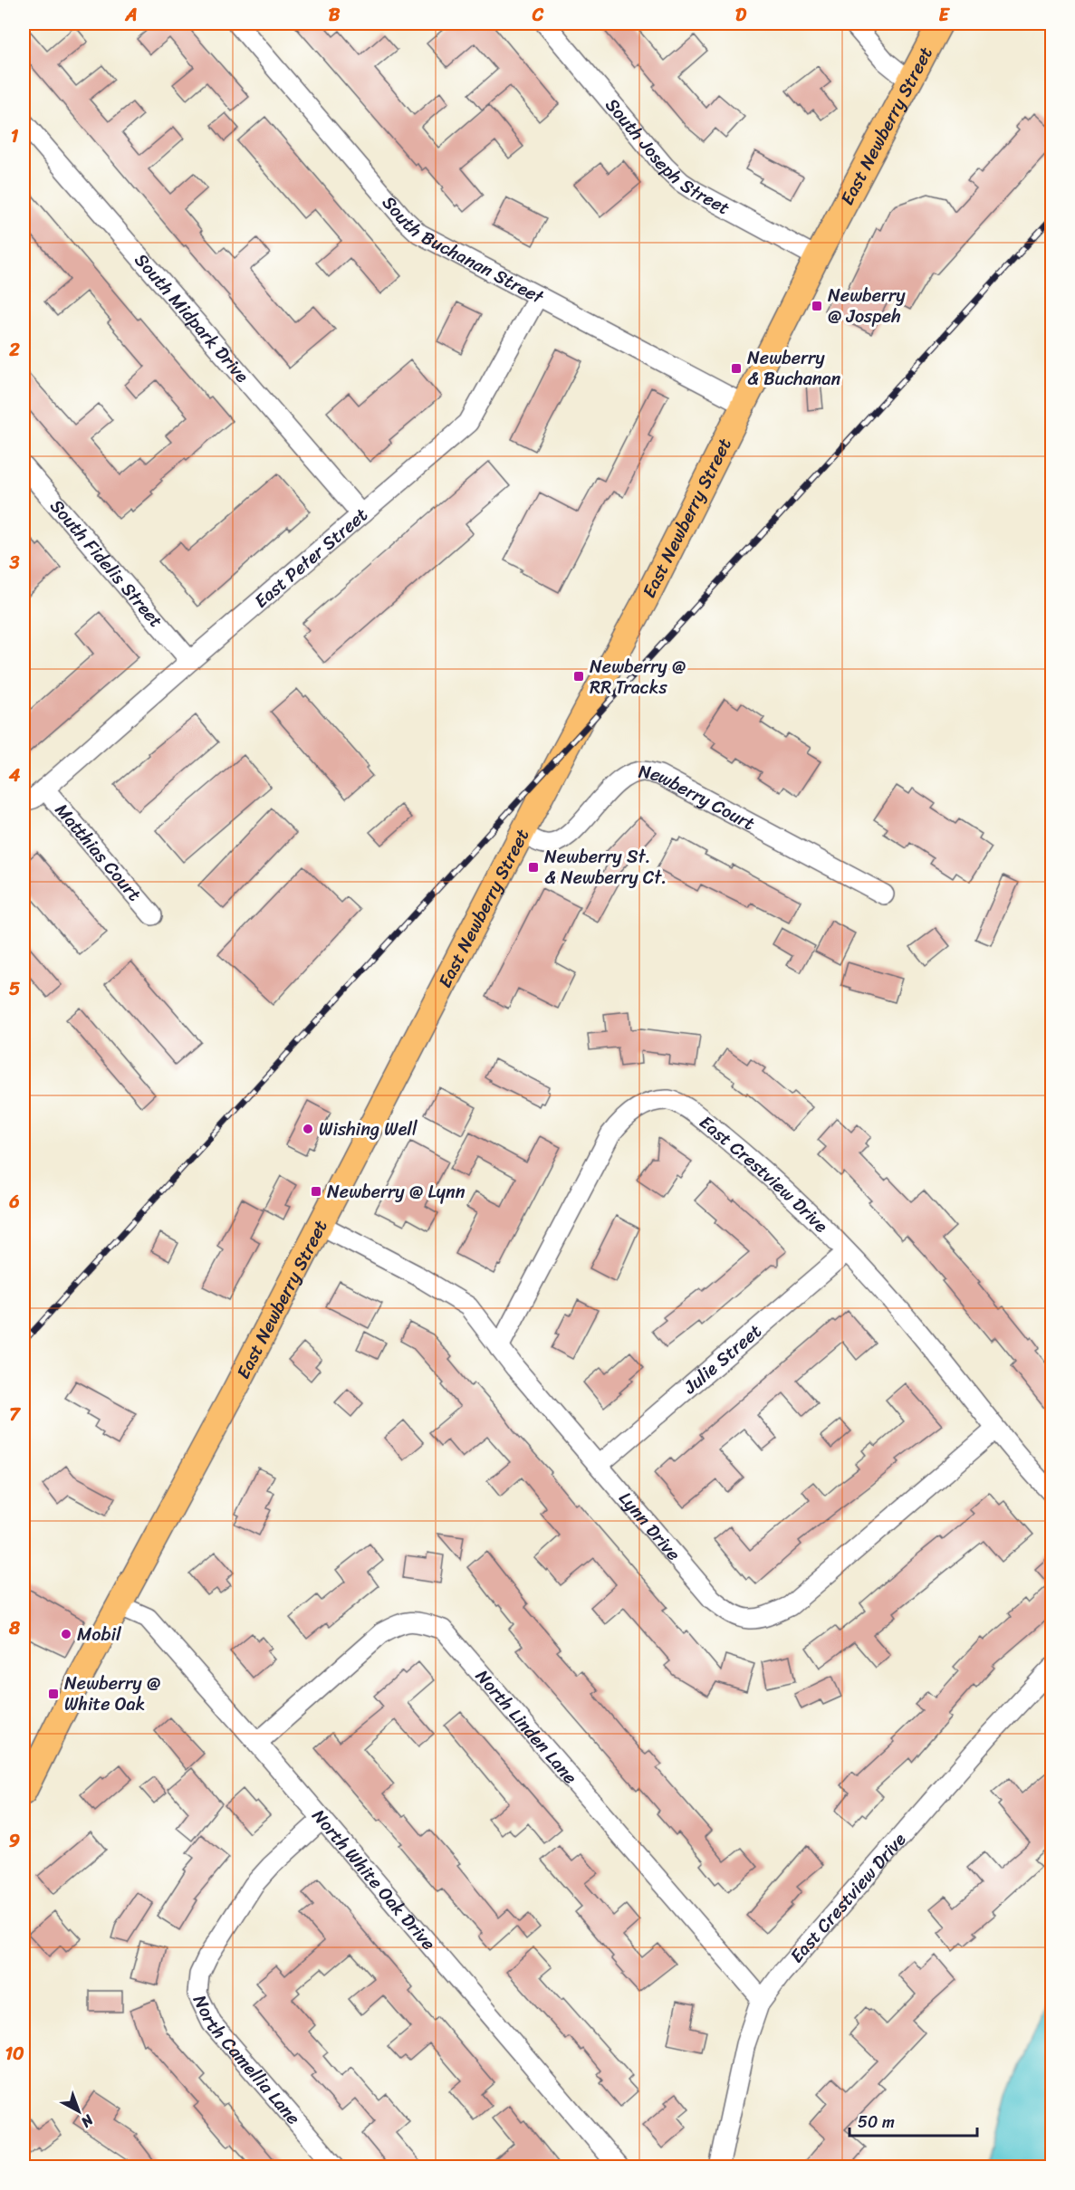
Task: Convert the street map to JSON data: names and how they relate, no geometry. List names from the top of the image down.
{
  "streets": {
    "main road": ["East Newberry Street"],
    "street": [
      "South Joseph Street",
      "South Buchanan Street",
      "South Midpark Drive",
      "East Peter Street",
      "South Fidelis Street",
      "Newberry Court",
      "Matthias Court",
      "East Crestview Drive",
      "Julie Street",
      "Lynn Drive",
      "North Linden Lane",
      "North White Oak Drive",
      "North Camellia Lane"
    ]
  },
  "crossings": [
    ["East Newberry Street", "South Joseph Street"],
    ["East Newberry Street", "South Buchanan Street"],
    ["East Newberry Street", "Newberry Court"],
    ["East Newberry Street", "Lynn Drive"],
    ["East Newberry Street", "North White Oak Drive"],
    ["South Buchanan Street", "East Peter Street"],
    ["South Midpark Drive", "East Peter Street"],
    ["East Peter Street", "South Fidelis Street"],
    ["East Peter Street", "Matthias Court"],
    ["East Crestview Drive", "Julie Street"],
    ["East Crestview Drive", "Lynn Drive"],
    ["East Crestview Drive", "North Linden Lane"],
    ["Julie Street", "Lynn Drive"],
    ["North Linden Lane", "North White Oak Drive"],
    ["North White Oak Drive", "North Camellia Lane"]
  ],
  "places": {
    "transit": [
      "Newberry @ Jospeh",
      "Newberry & Buchanan",
      "Newberry @ RR Tracks",
      "Newberry St. & Newberry Ct.",
      "Newberry @ Lynn",
      "Newberry @ White Oak"
    ],
    "other": ["Wishing Well", "Mobil"]
  },
  "scale_bar": "50 m",
  "north": "bottom right",
  "grid": {
    "columns": [
      "A",
      "B",
      "C",
      "D",
      "E"
    ],
    "rows": [
      "1",
      "2",
      "3",
      "4",
      "5",
      "6",
      "7",
      "8",
      "9",
      "10"
    ]
  }
}
